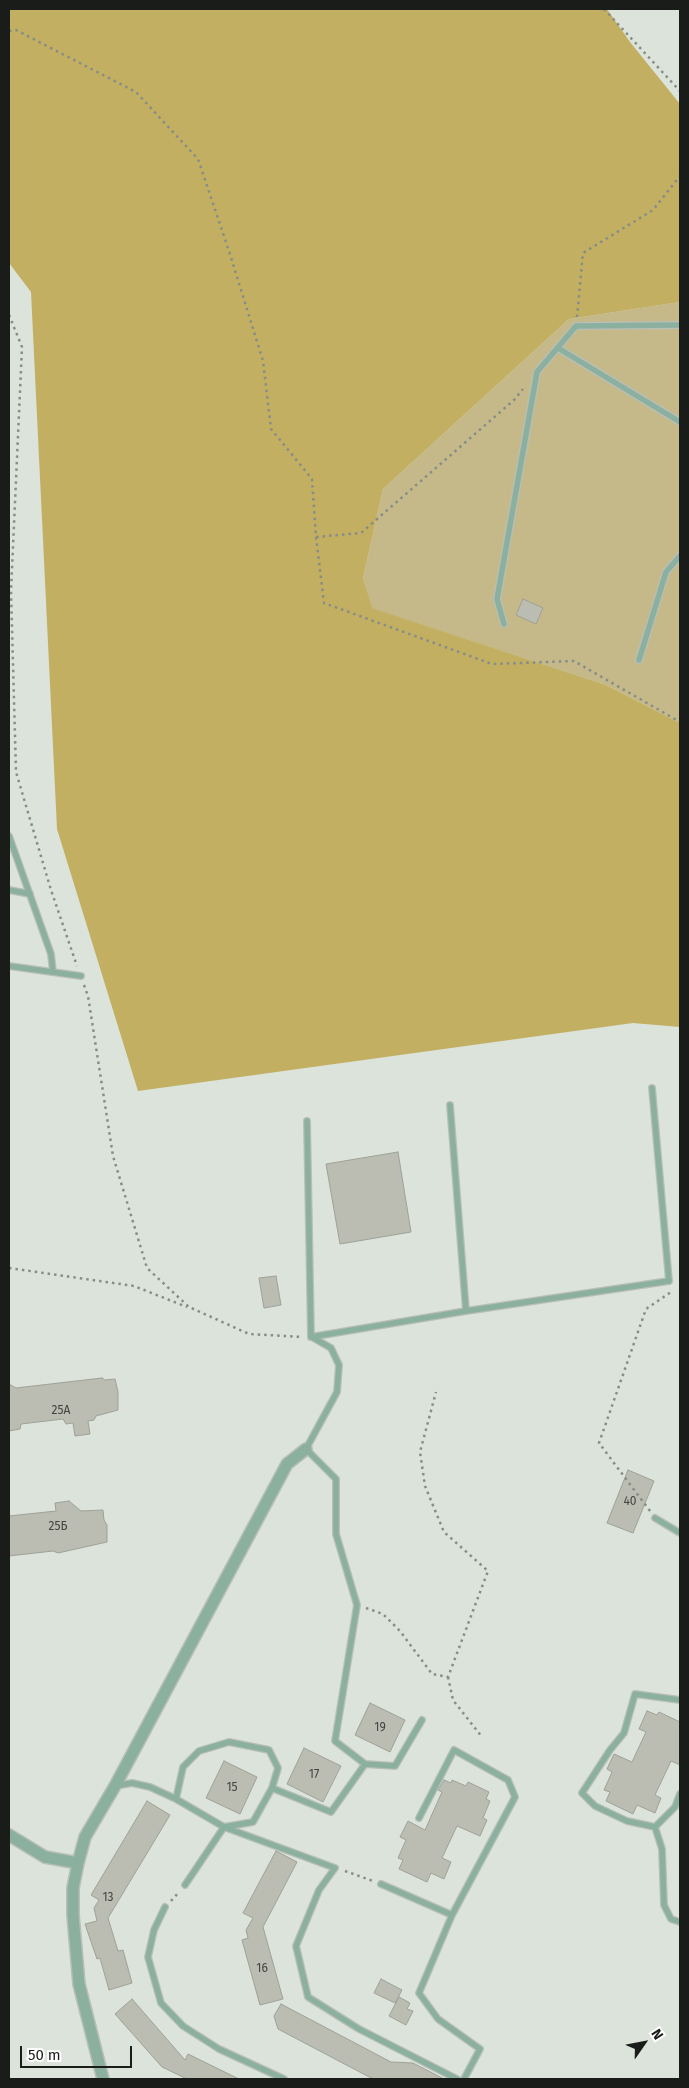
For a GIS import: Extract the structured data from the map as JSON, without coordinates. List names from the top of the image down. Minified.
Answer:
{"house_numbers":["25А","40","25Б","19","17","15","13","16"],"scale_bar":"50 m","north":"top right"}
